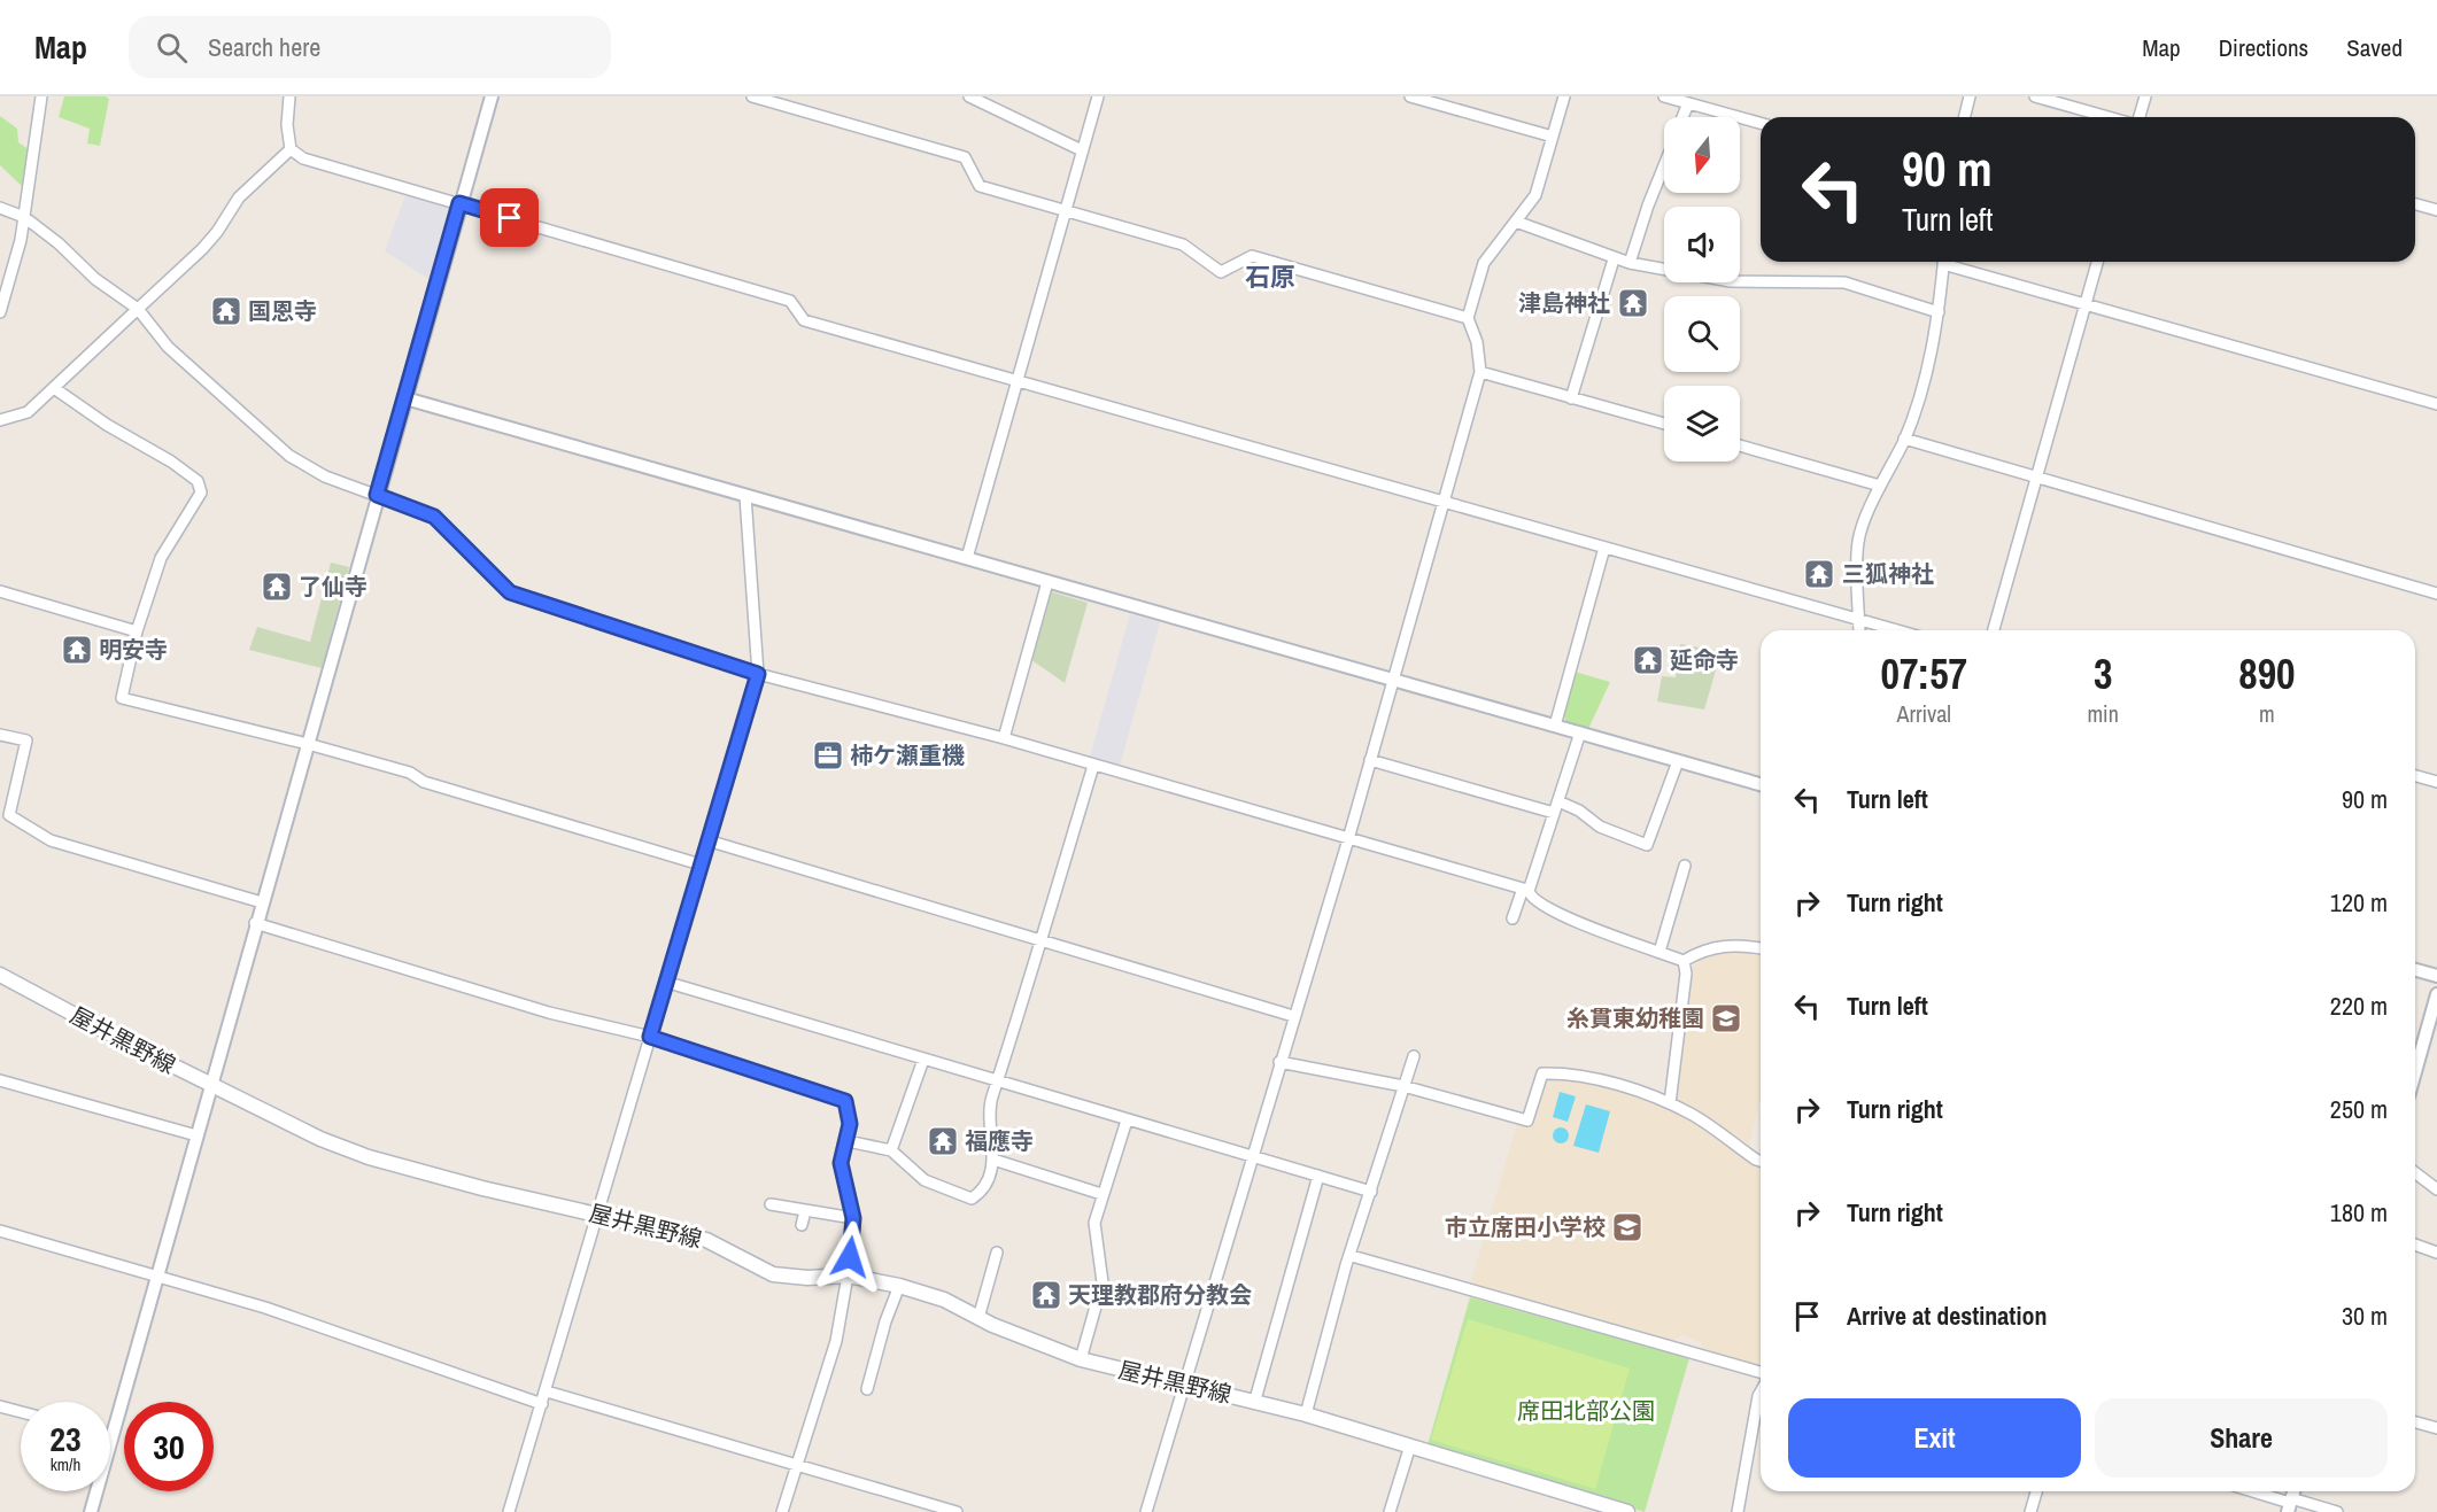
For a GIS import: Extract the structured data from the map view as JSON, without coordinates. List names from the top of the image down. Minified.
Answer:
{"streets":{"main road":["屋井黒野線"]},"districts":["石原"],"parks":["席田北部公園"],"places":{"temple":["津島神社","国恩寺","三狐神社","了仙寺","明安寺","延命寺","福應寺","天理教郡府分教会"],"office":["柿ケ瀬重機"],"school or university":["糸貫東幼稚園","市立席田小学校"]},"north":"bottom","page":{"header":"Map","search":"Search here","nav":["Map","Directions","Saved"],"turn":["90 m","Turn left"],"eta":["07:57","Arrival","3","min","890","m"],"list":[{"name":"Turn left","value":"90 m"},{"name":"Turn right","value":"120 m"},{"name":"Turn left","value":"220 m"},{"name":"Turn right","value":"250 m"},{"name":"Turn right","value":"180 m"},{"name":"Arrive at destination","value":"30 m"}],"buttons":["Exit","Share"],"speed":"23 km/h","limit":"30"}}
